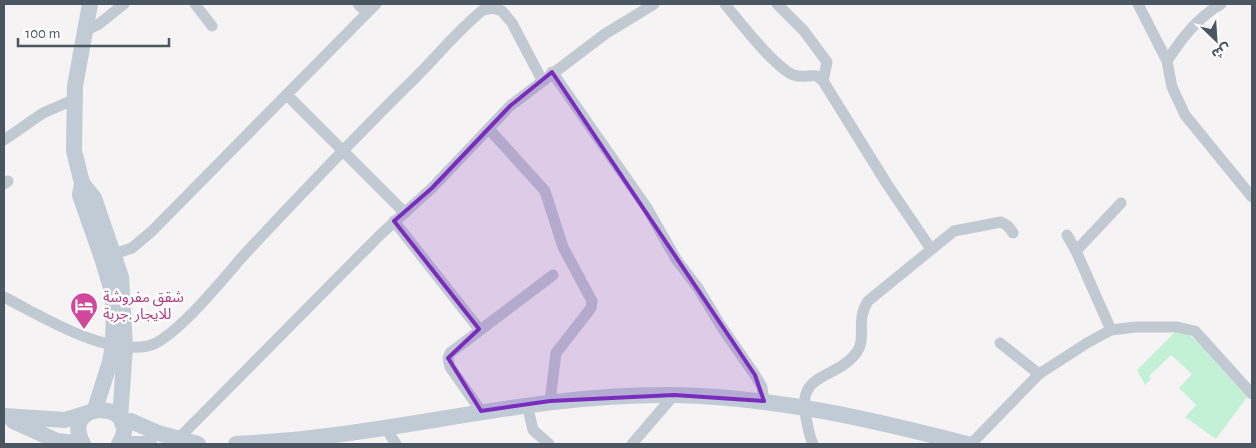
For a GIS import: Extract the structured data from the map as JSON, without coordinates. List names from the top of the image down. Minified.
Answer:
{"places":{"hotel":["شقق مفروشة للايجار .جربة"]},"scale_bar":"100 m","north":"bottom right"}
